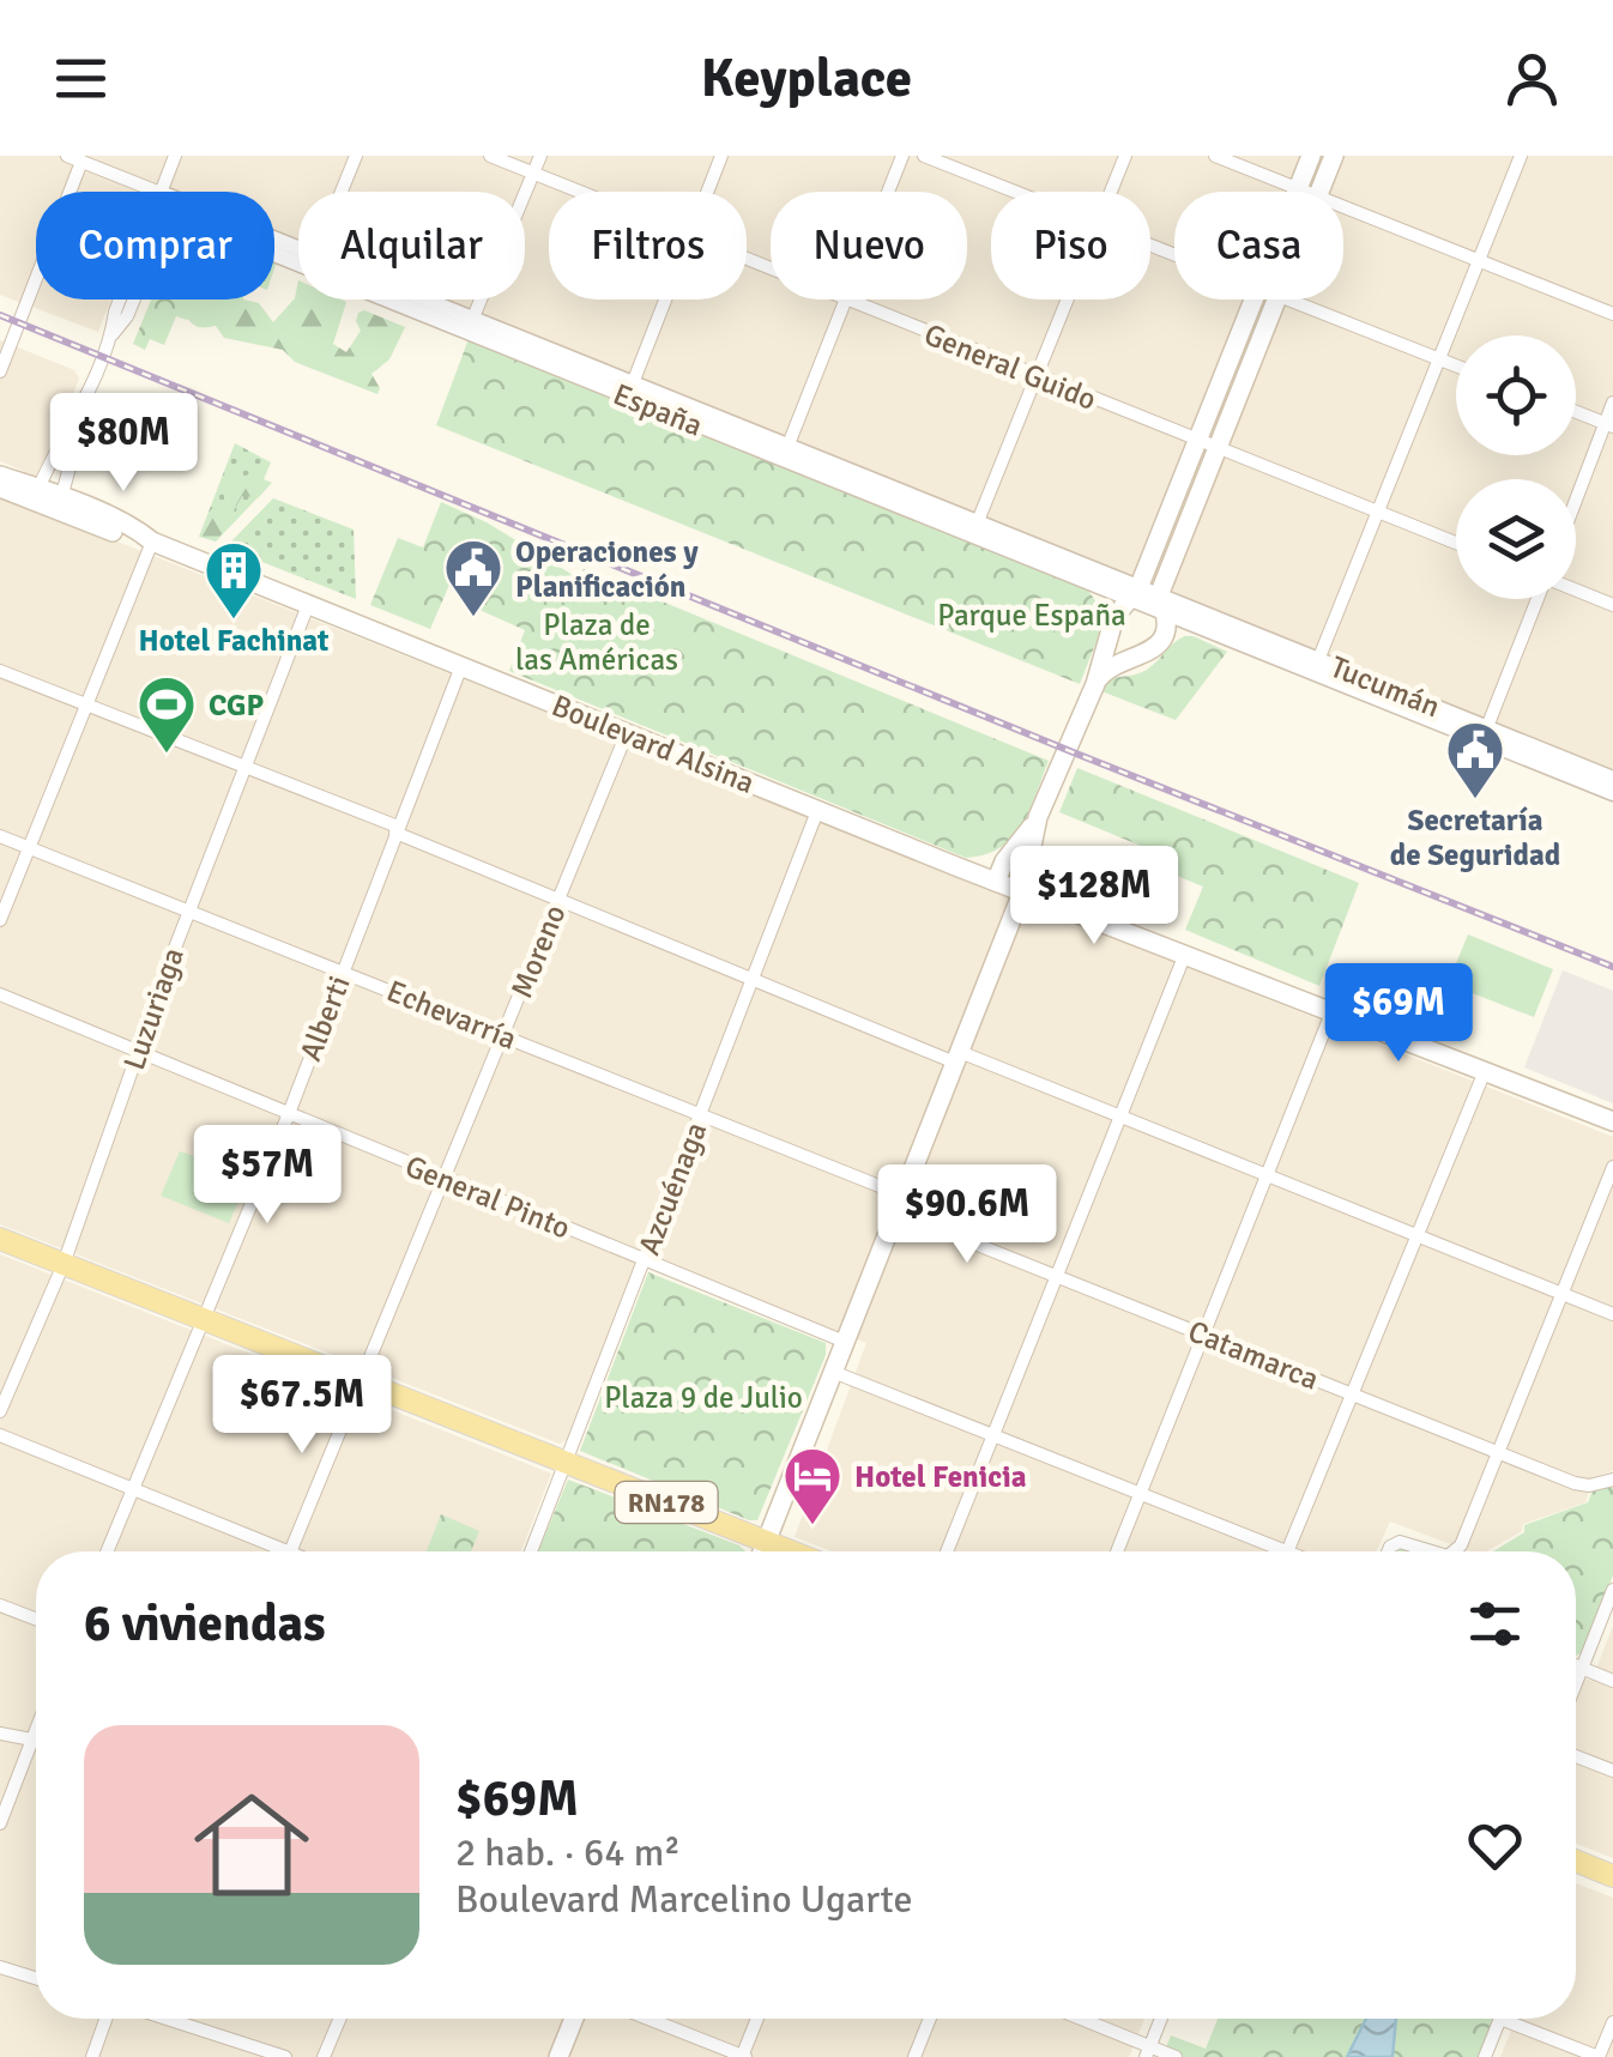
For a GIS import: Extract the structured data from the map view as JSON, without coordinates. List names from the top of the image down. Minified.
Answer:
{"streets":{"main road":["Boulevard Alsina","RN178"],"street":["General Guido","España","Tucumán","Moreno","Luzuriaga","Echevarría","Alberti","Azcuénaga","General Pinto","Catamarca"]},"crossings":[["España","Tucumán"],["Boulevard Alsina","Moreno"],["Boulevard Alsina","Luzuriaga"],["Boulevard Alsina","Alberti"],["Boulevard Alsina","Azcuénaga"],["Moreno","Echevarría"],["Moreno","General Pinto"],["Moreno","RN178"],["Luzuriaga","Echevarría"],["Luzuriaga","General Pinto"],["Luzuriaga","RN178"],["Echevarría","Alberti"],["Echevarría","Azcuénaga"],["Echevarría","Catamarca"],["Alberti","General Pinto"],["Alberti","RN178"],["Azcuénaga","General Pinto"],["Azcuénaga","RN178"]],"parks":["Parque España","Plaza de las Américas","Plaza 9 de Julio"],"places":{"public building":["Operaciones y Planificación","Secretaría de Seguridad"],"building":["Hotel Fachinat"],"sports":["CGP"],"hotel":["Hotel Fenicia"]},"page":{"header":"Keyplace","chip":["Comprar","Alquilar","Filtros","Nuevo","Piso","Casa"],"price":["$80M","$128M","$69M","$57M","$90.6M","$67.5M"],"heading":"6 viviendas","list":[{"name":"$69M","note":"2 hab. · 64 m² · Boulevard Marcelino Ugarte"}]}}
